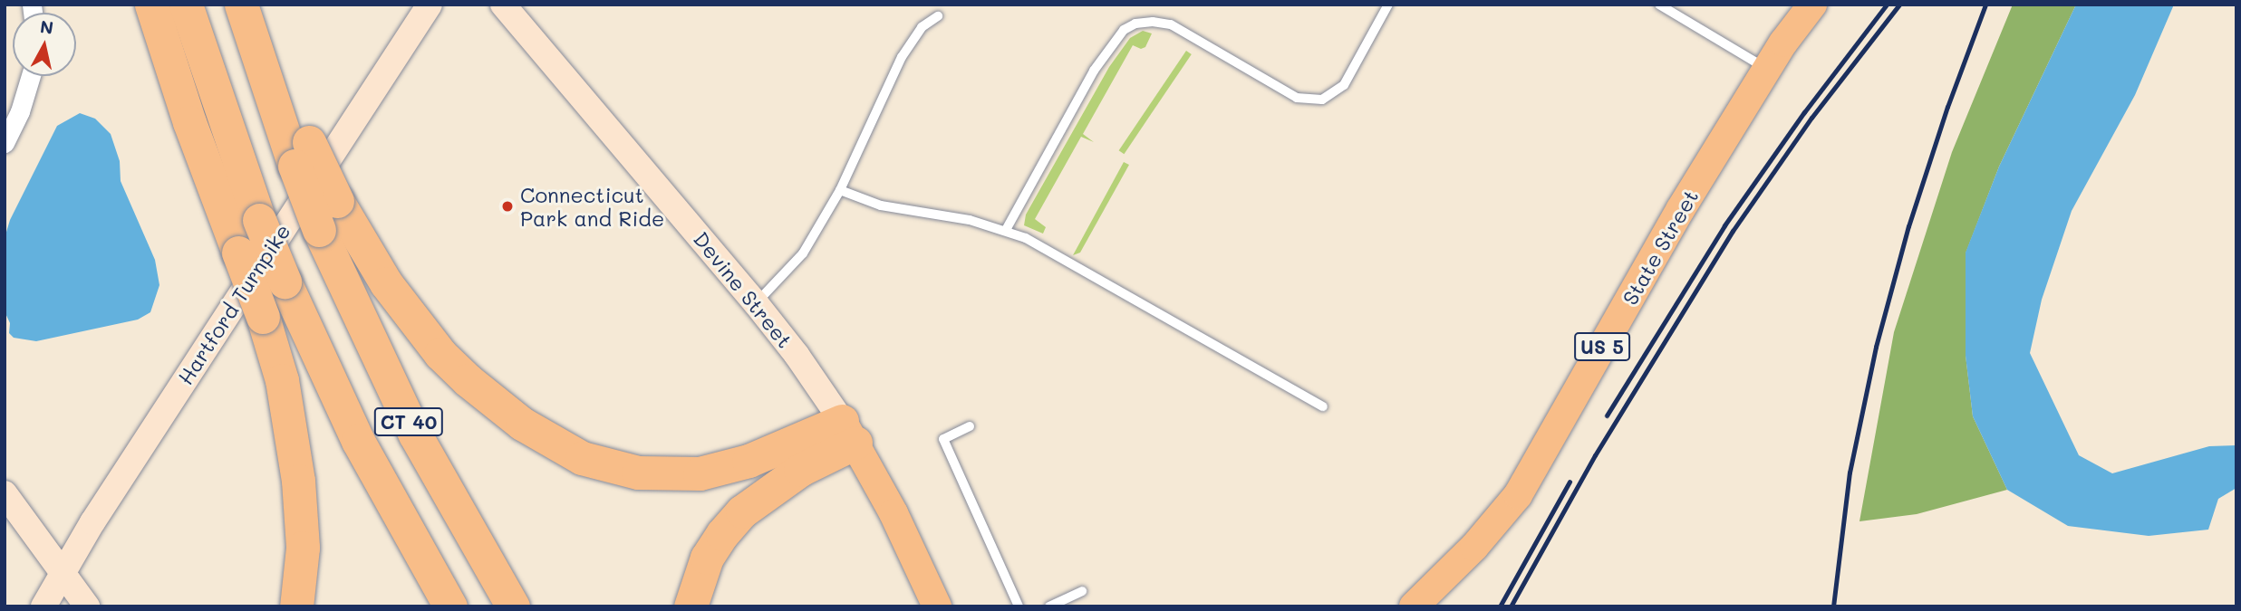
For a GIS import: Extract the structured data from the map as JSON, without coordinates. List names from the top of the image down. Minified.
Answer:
{"streets":{"highway":["CT 40"],"main road":["State Street","Devine Street","Hartford Turnpike","US 5"]},"places":["Connecticut Park and Ride"],"north":"top"}
